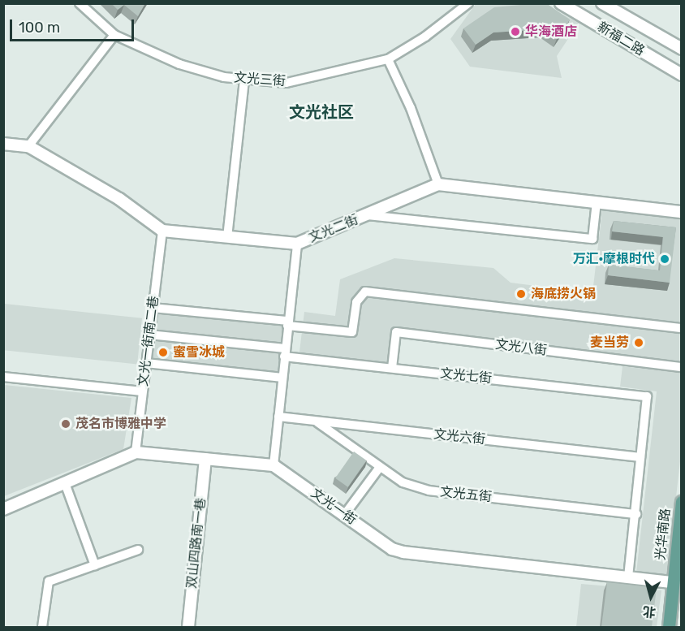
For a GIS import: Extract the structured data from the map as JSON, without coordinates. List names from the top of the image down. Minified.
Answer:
{"streets":{"main road":["光华南路"],"street":["新福二路","文光三街","文光二街","文光一街南二巷","文光八街","文光七街","文光六街","文光五街","文光一街","双山四路南一巷"]},"crossings":[["文光二街","文光一街南二巷"],["文光一街南二巷","文光七街"],["文光一街南二巷","文光一街"],["文光八街","文光七街"],["文光七街","文光六街"],["文光六街","文光五街"],["文光一街","光华南路"],["文光一街","双山四路南一巷"]],"districts":["文光社区"],"places":["华海酒店","万汇·摩根时代","海底捞火锅","麦当劳","蜜雪冰城","茂名市博雅中学"],"scale_bar":"100 m","north":"bottom"}
